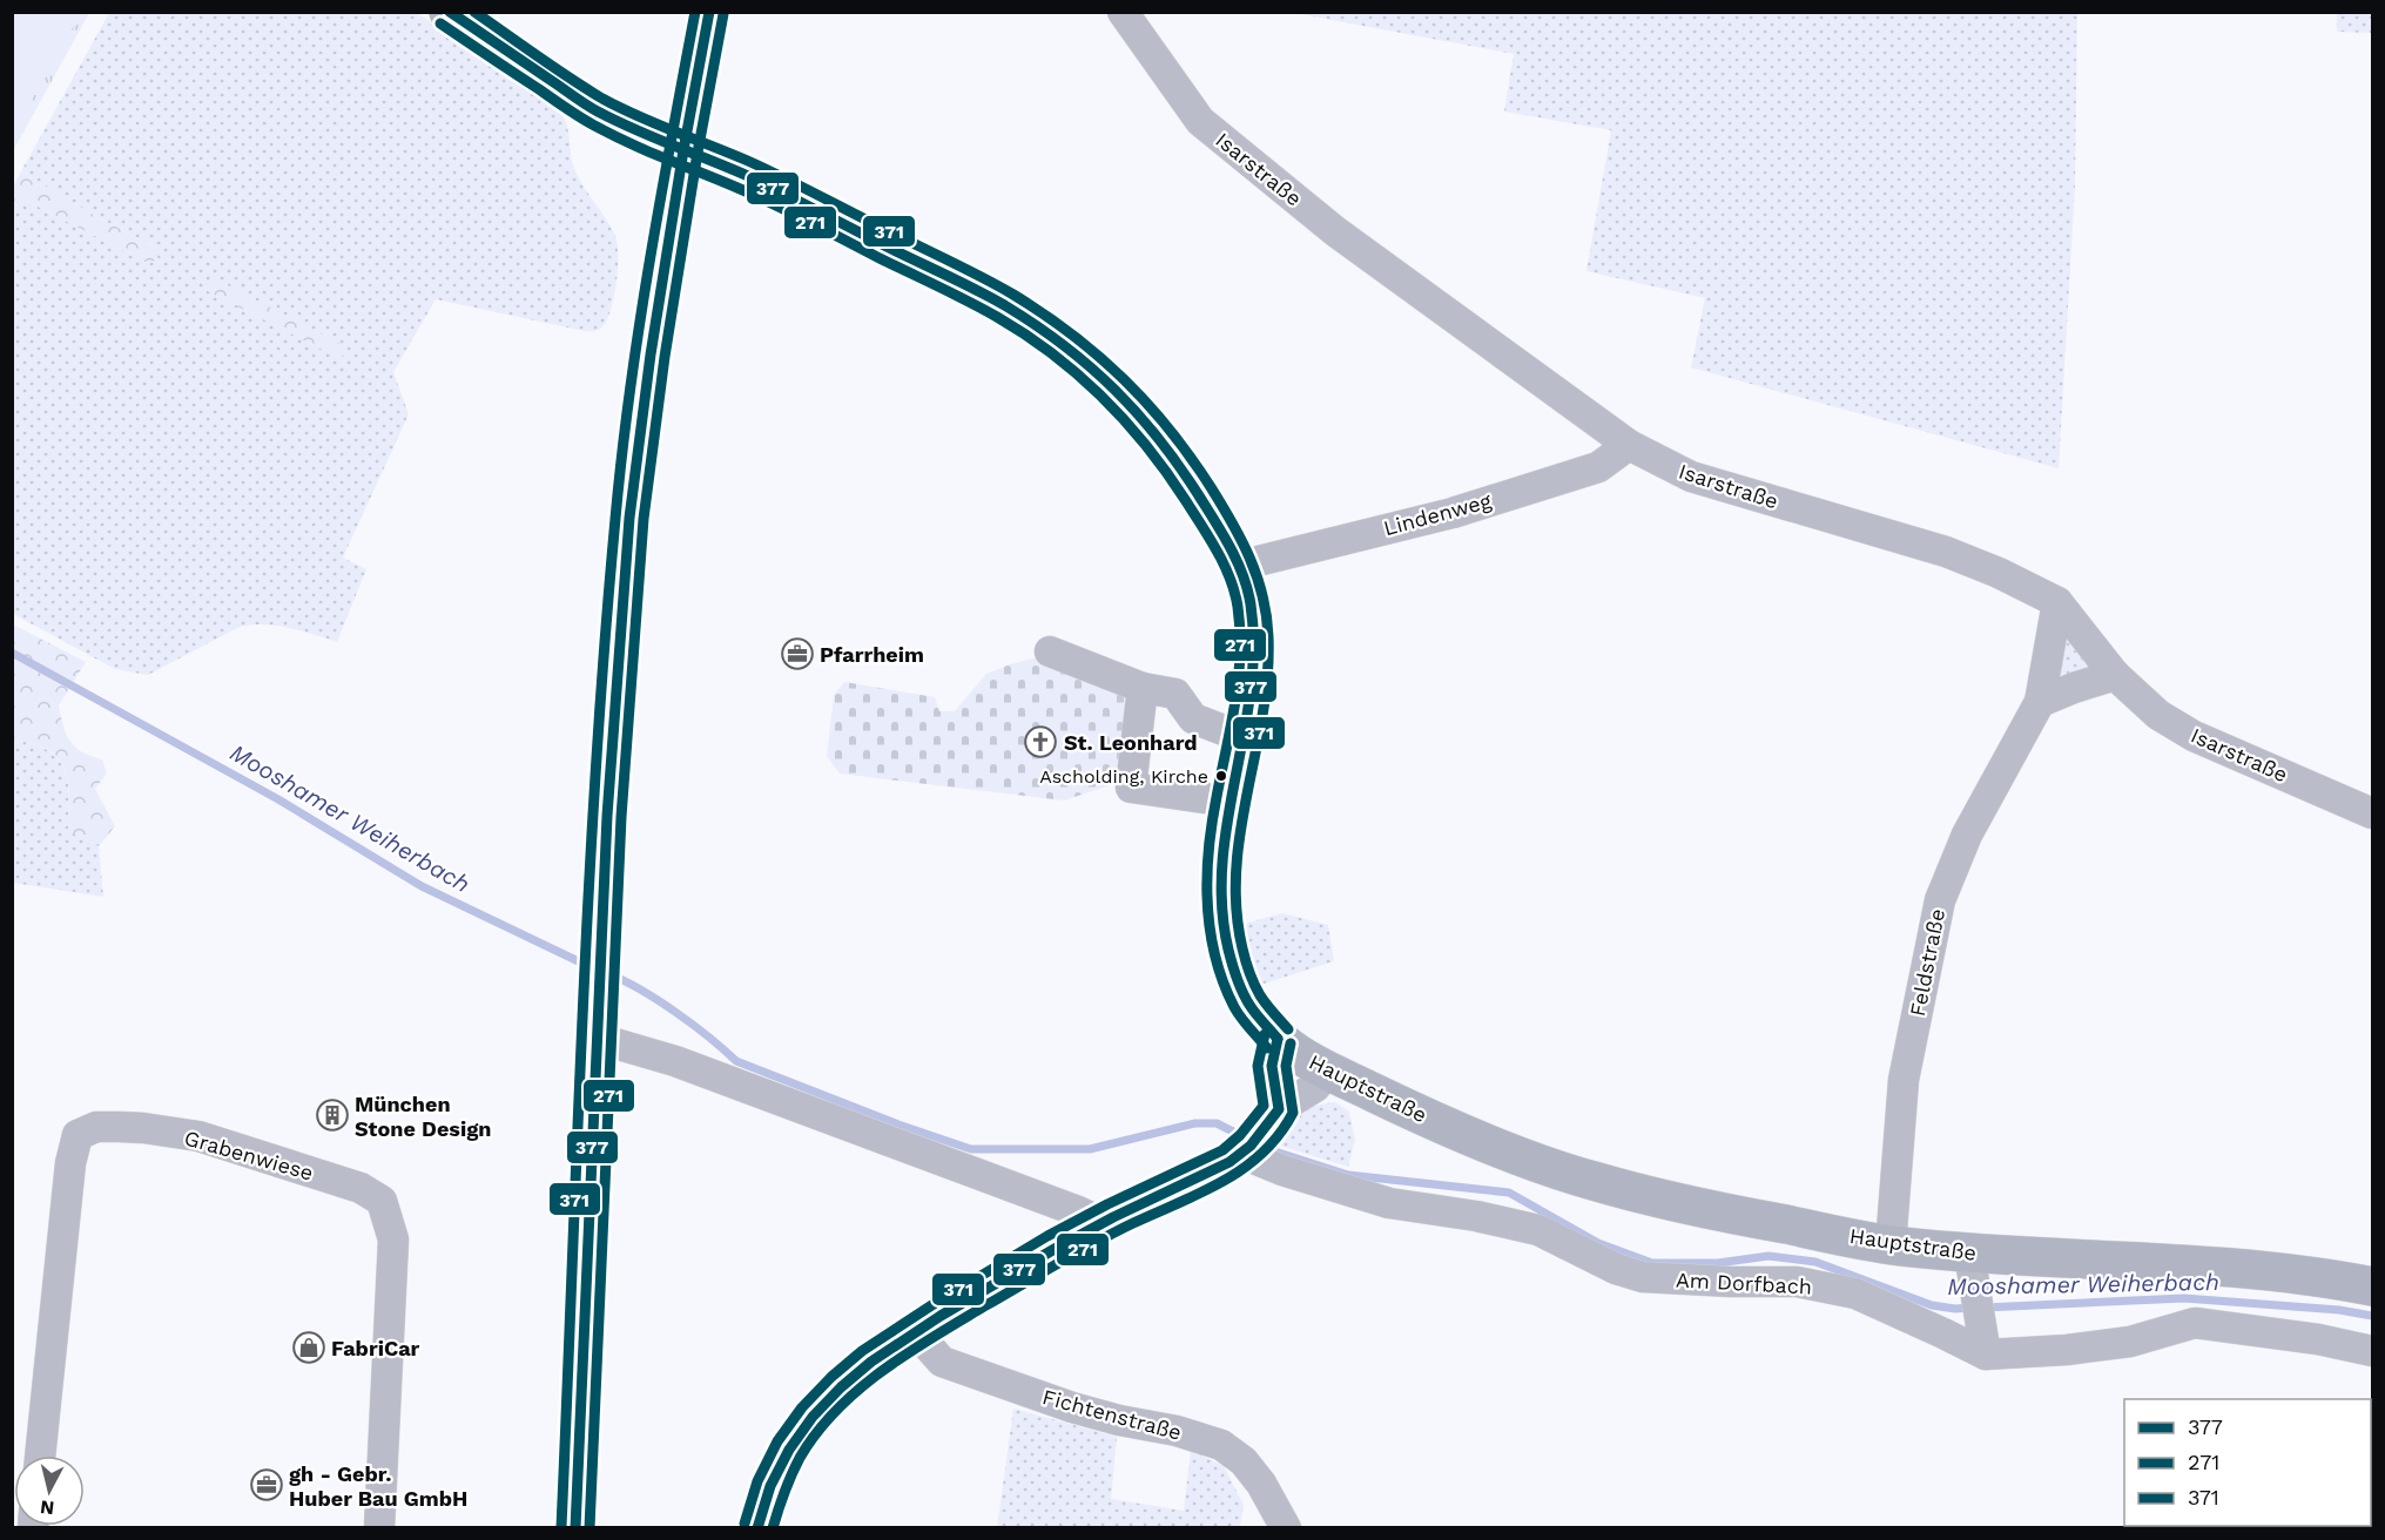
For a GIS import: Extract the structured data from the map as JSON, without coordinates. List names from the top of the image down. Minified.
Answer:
{"streets":{"main road":["Hauptstraße"],"street":["Isarstraße","Lindenweg","Feldstraße","Grabenwiese","Am Dorfbach","Fichtenstraße"]},"crossings":[["Isarstraße","Lindenweg"],["Isarstraße","Feldstraße"],["Lindenweg","Hauptstraße"],["Feldstraße","Hauptstraße"]],"water":["Mooshamer Weiherbach"],"places":{"office":["Pfarrheim","gh - Gebr. Huber Bau GmbH"],"church":["St. Leonhard"],"other":["Ascholding, Kirche"],"building":["München Stone Design"],"shop":["FabriCar"]},"lines":["transit line 377","transit line 371","transit line 271"],"legend":["377","271","371"],"north":"bottom"}
